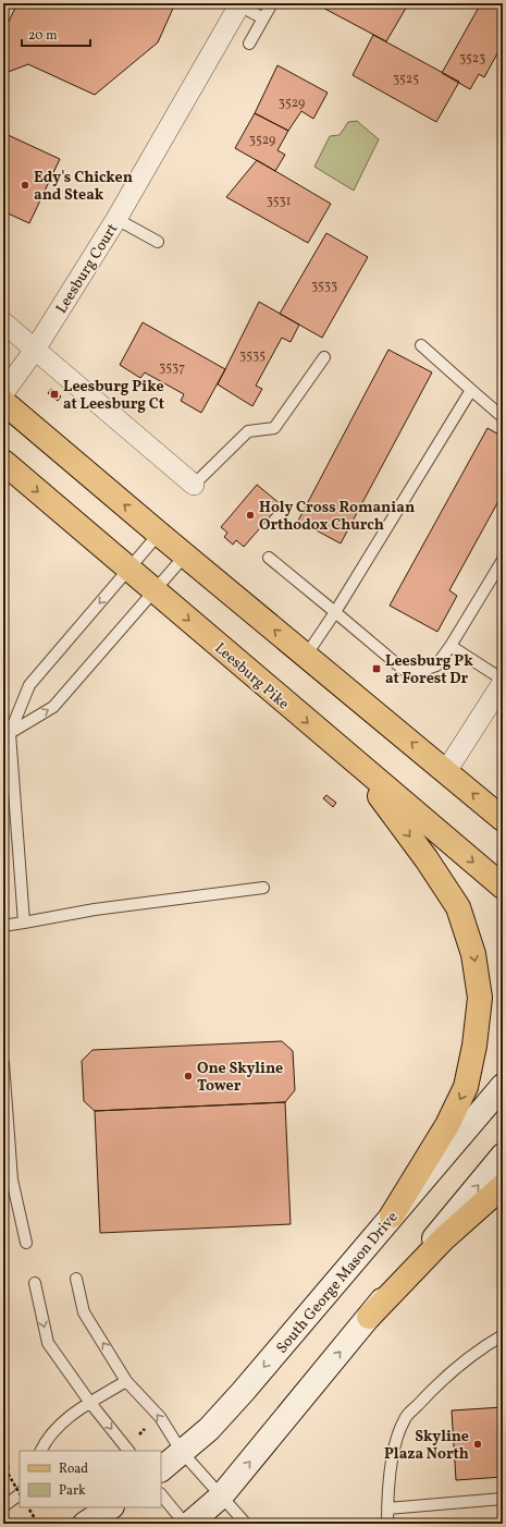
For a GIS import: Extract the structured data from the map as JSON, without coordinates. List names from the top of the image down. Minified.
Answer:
{"streets":{"main road":["Leesburg Pike","South George Mason Drive"],"street":["Leesburg Court"]},"places":{"other":["Edy's Chicken and Steak","Holy Cross Romanian Orthodox Church","One Skyline Tower","Skyline Plaza North"],"transit":["Leesburg Pike at Leesburg Ct","Leesburg Pk at Forest Dr"]},"house_numbers":["3523","3525","3529","3529","3531","3533","3535","3537"],"legend":["Road","Park"],"scale_bar":"20 m"}
